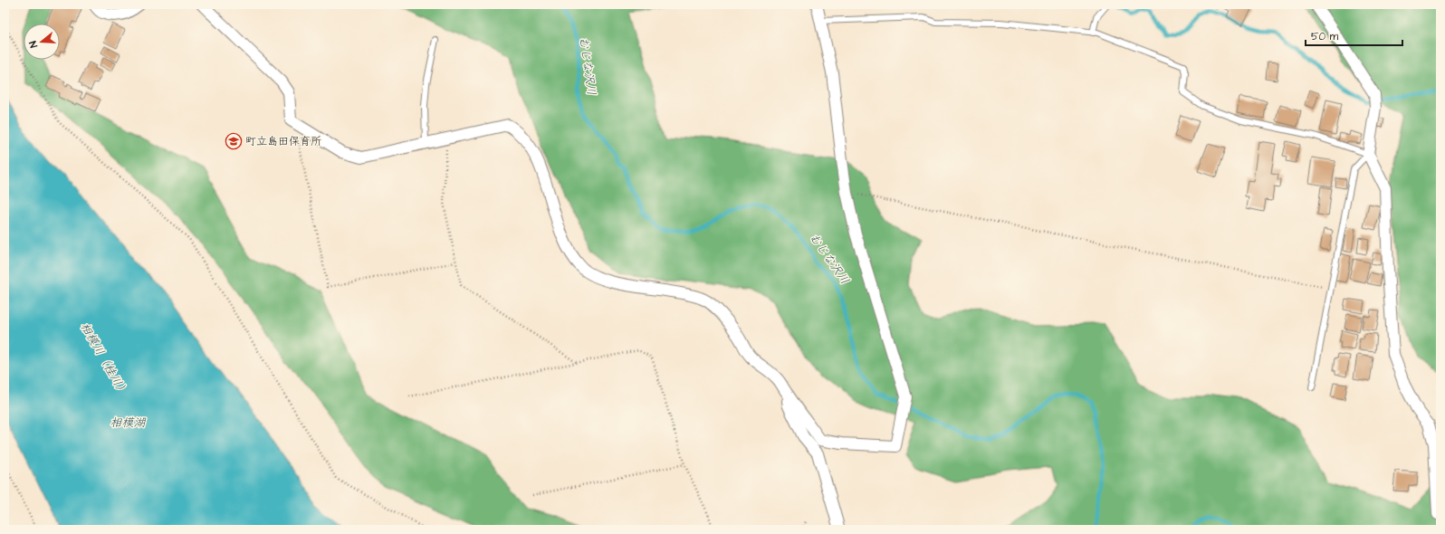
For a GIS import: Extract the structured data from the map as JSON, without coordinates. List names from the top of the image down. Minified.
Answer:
{"water":["むじな沢川","相模川（桂川）","相模湖"],"places":{"school or university":["町立島田保育所"]},"scale_bar":"50 m","north":"left"}
